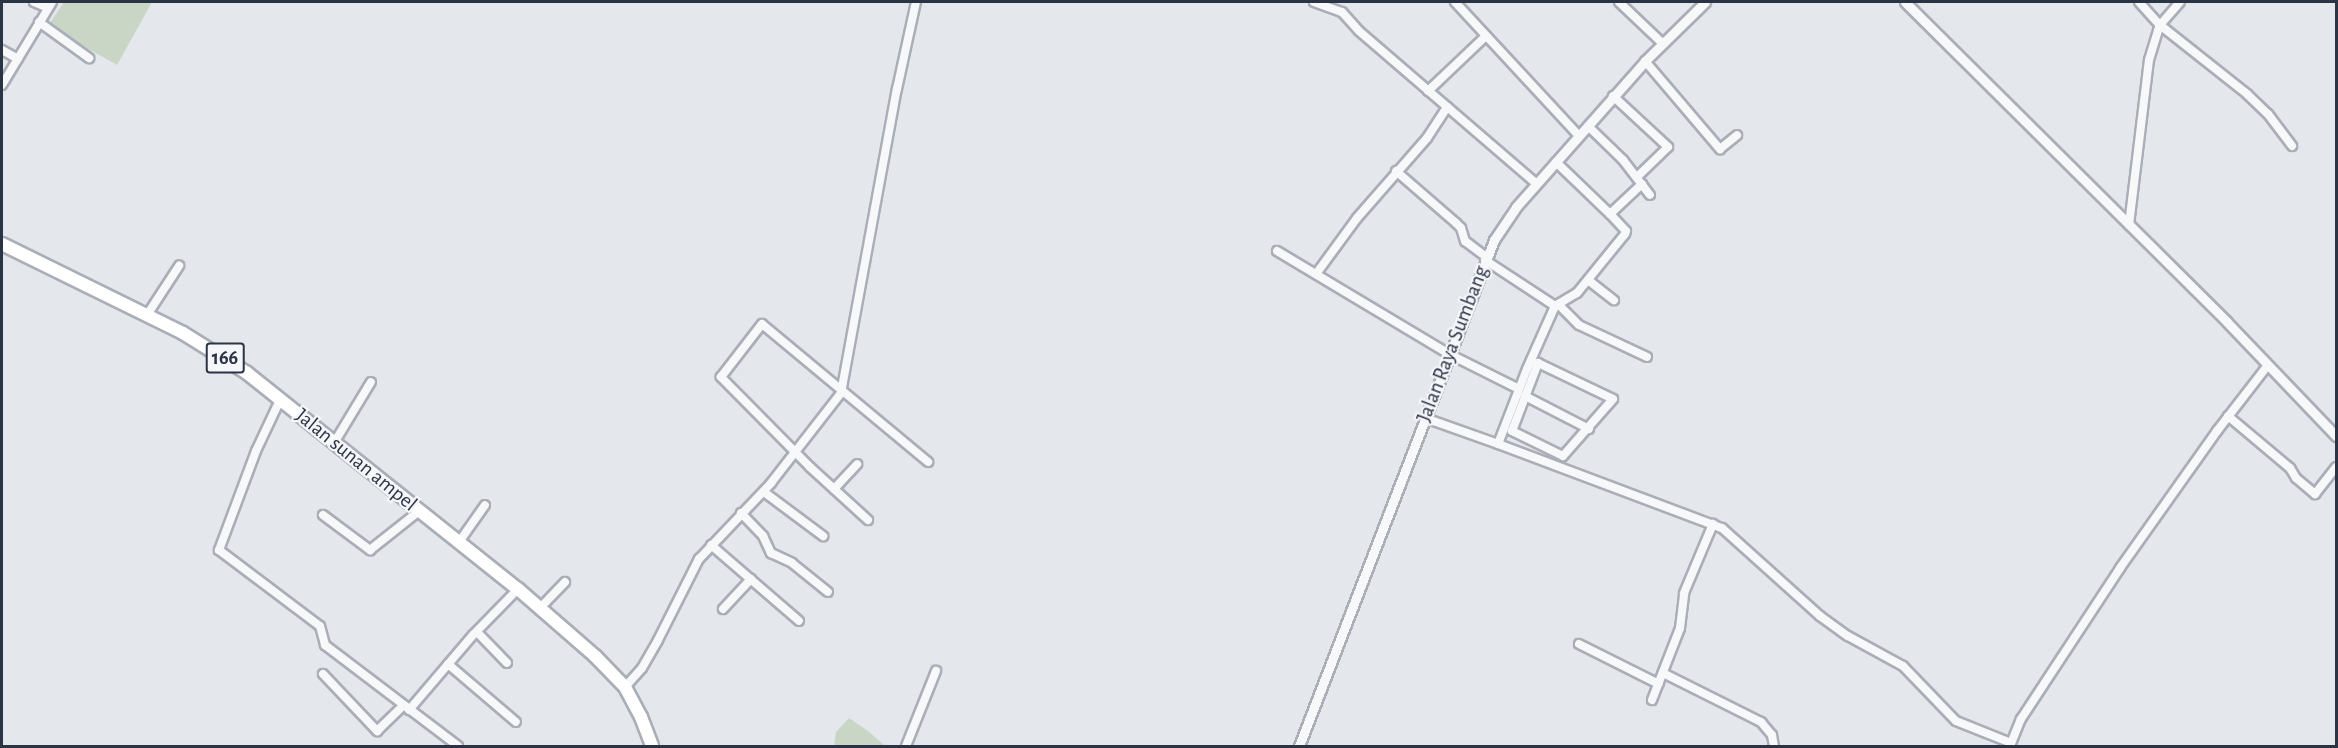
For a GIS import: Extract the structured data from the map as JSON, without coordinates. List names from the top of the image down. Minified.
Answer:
{"streets":{"main road":["166","Jalan sunan ampel"],"street":["Jalan Raya Sumbang"]}}
